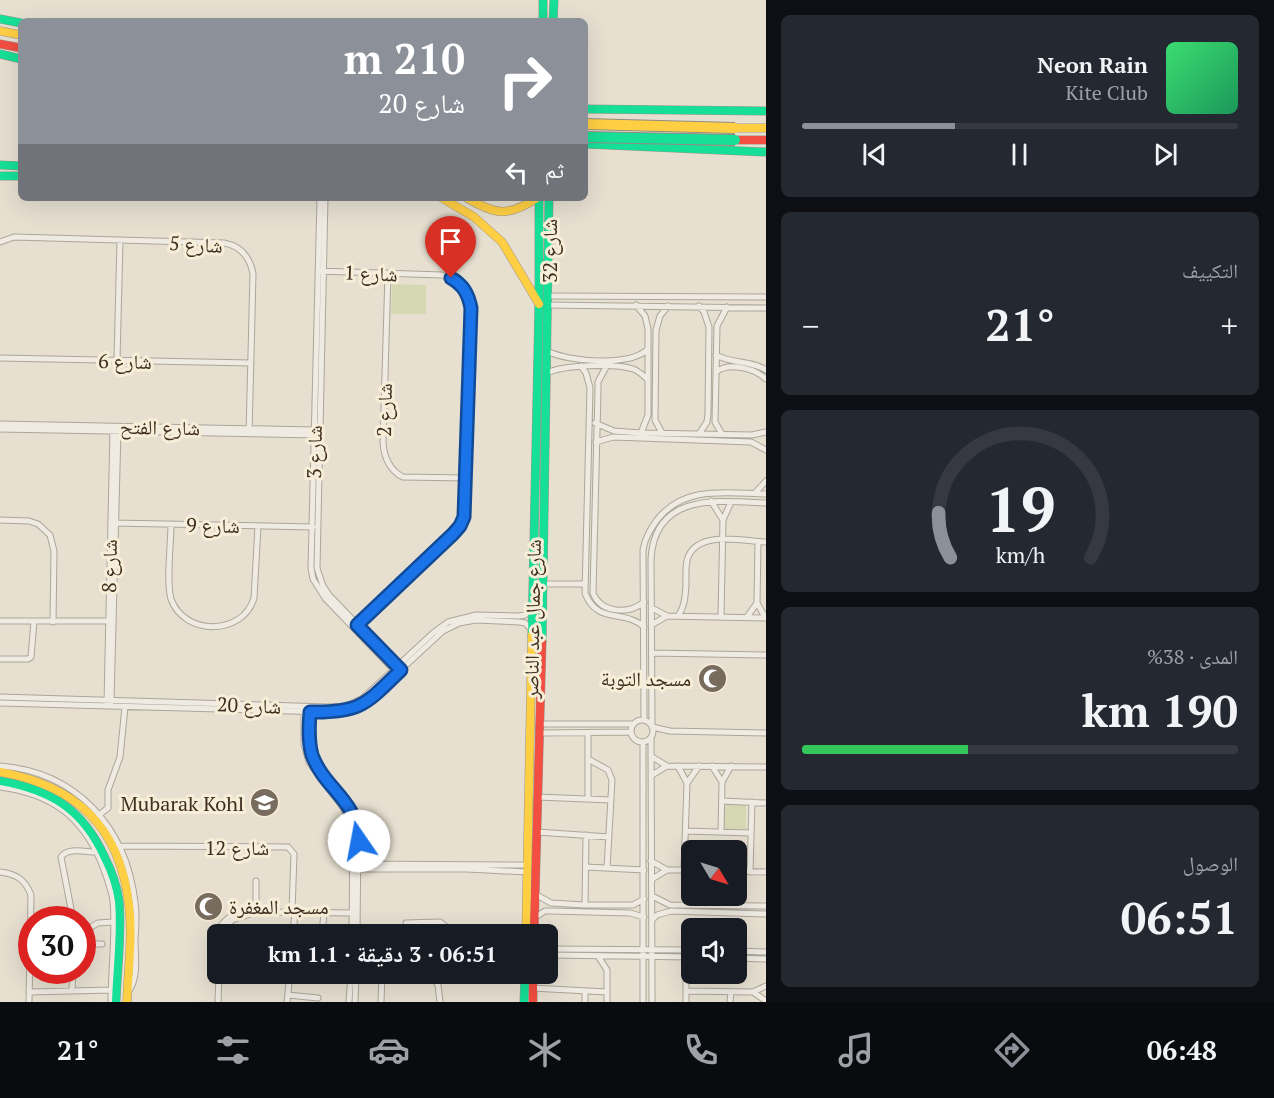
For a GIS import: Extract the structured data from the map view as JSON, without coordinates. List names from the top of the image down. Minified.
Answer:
{"streets":{"main road":["شارع 32","شارع جمال عبد الناصر"],"street":["شارع 5","شارع 1","شارع 6","شارع 2","شارع الفتح","شارع 3","شارع 9","شارع 8","شارع 20","شارع 12"]},"crossings":[["شارع 5","شارع 6"],["شارع 5","شارع الفتح"],["شارع 32","شارع جمال عبد الناصر"],["شارع 1","شارع 2"],["شارع 1","شارع 3"],["شارع الفتح","شارع 3"],["شارع الفتح","شارع 8"],["شارع 3","شارع 9"],["شارع 3","شارع 20"],["شارع 9","شارع 8"],["شارع 8","شارع 20"],["شارع جمال عبد الناصر","شارع 20"]],"places":{"mosque":["مسجد التوبة","مسجد المغفرة"],"school or university":["Mubarak Kohl"]},"north":"bottom right","page":{"turn":["210 m","شارع 20"],"song":["Neon Rain","Kite Club"],"then":"ثم","tile":["التكييف",["المدى · 38%","190 km"],["الوصول","06:51"]],"heat":["−","21°","+"],"limit":"30","trip":"06:51 · 3 دقيقة · 1.1 km","tabs":["06:48","21°"],"gauge":["19","km/h"]}}
